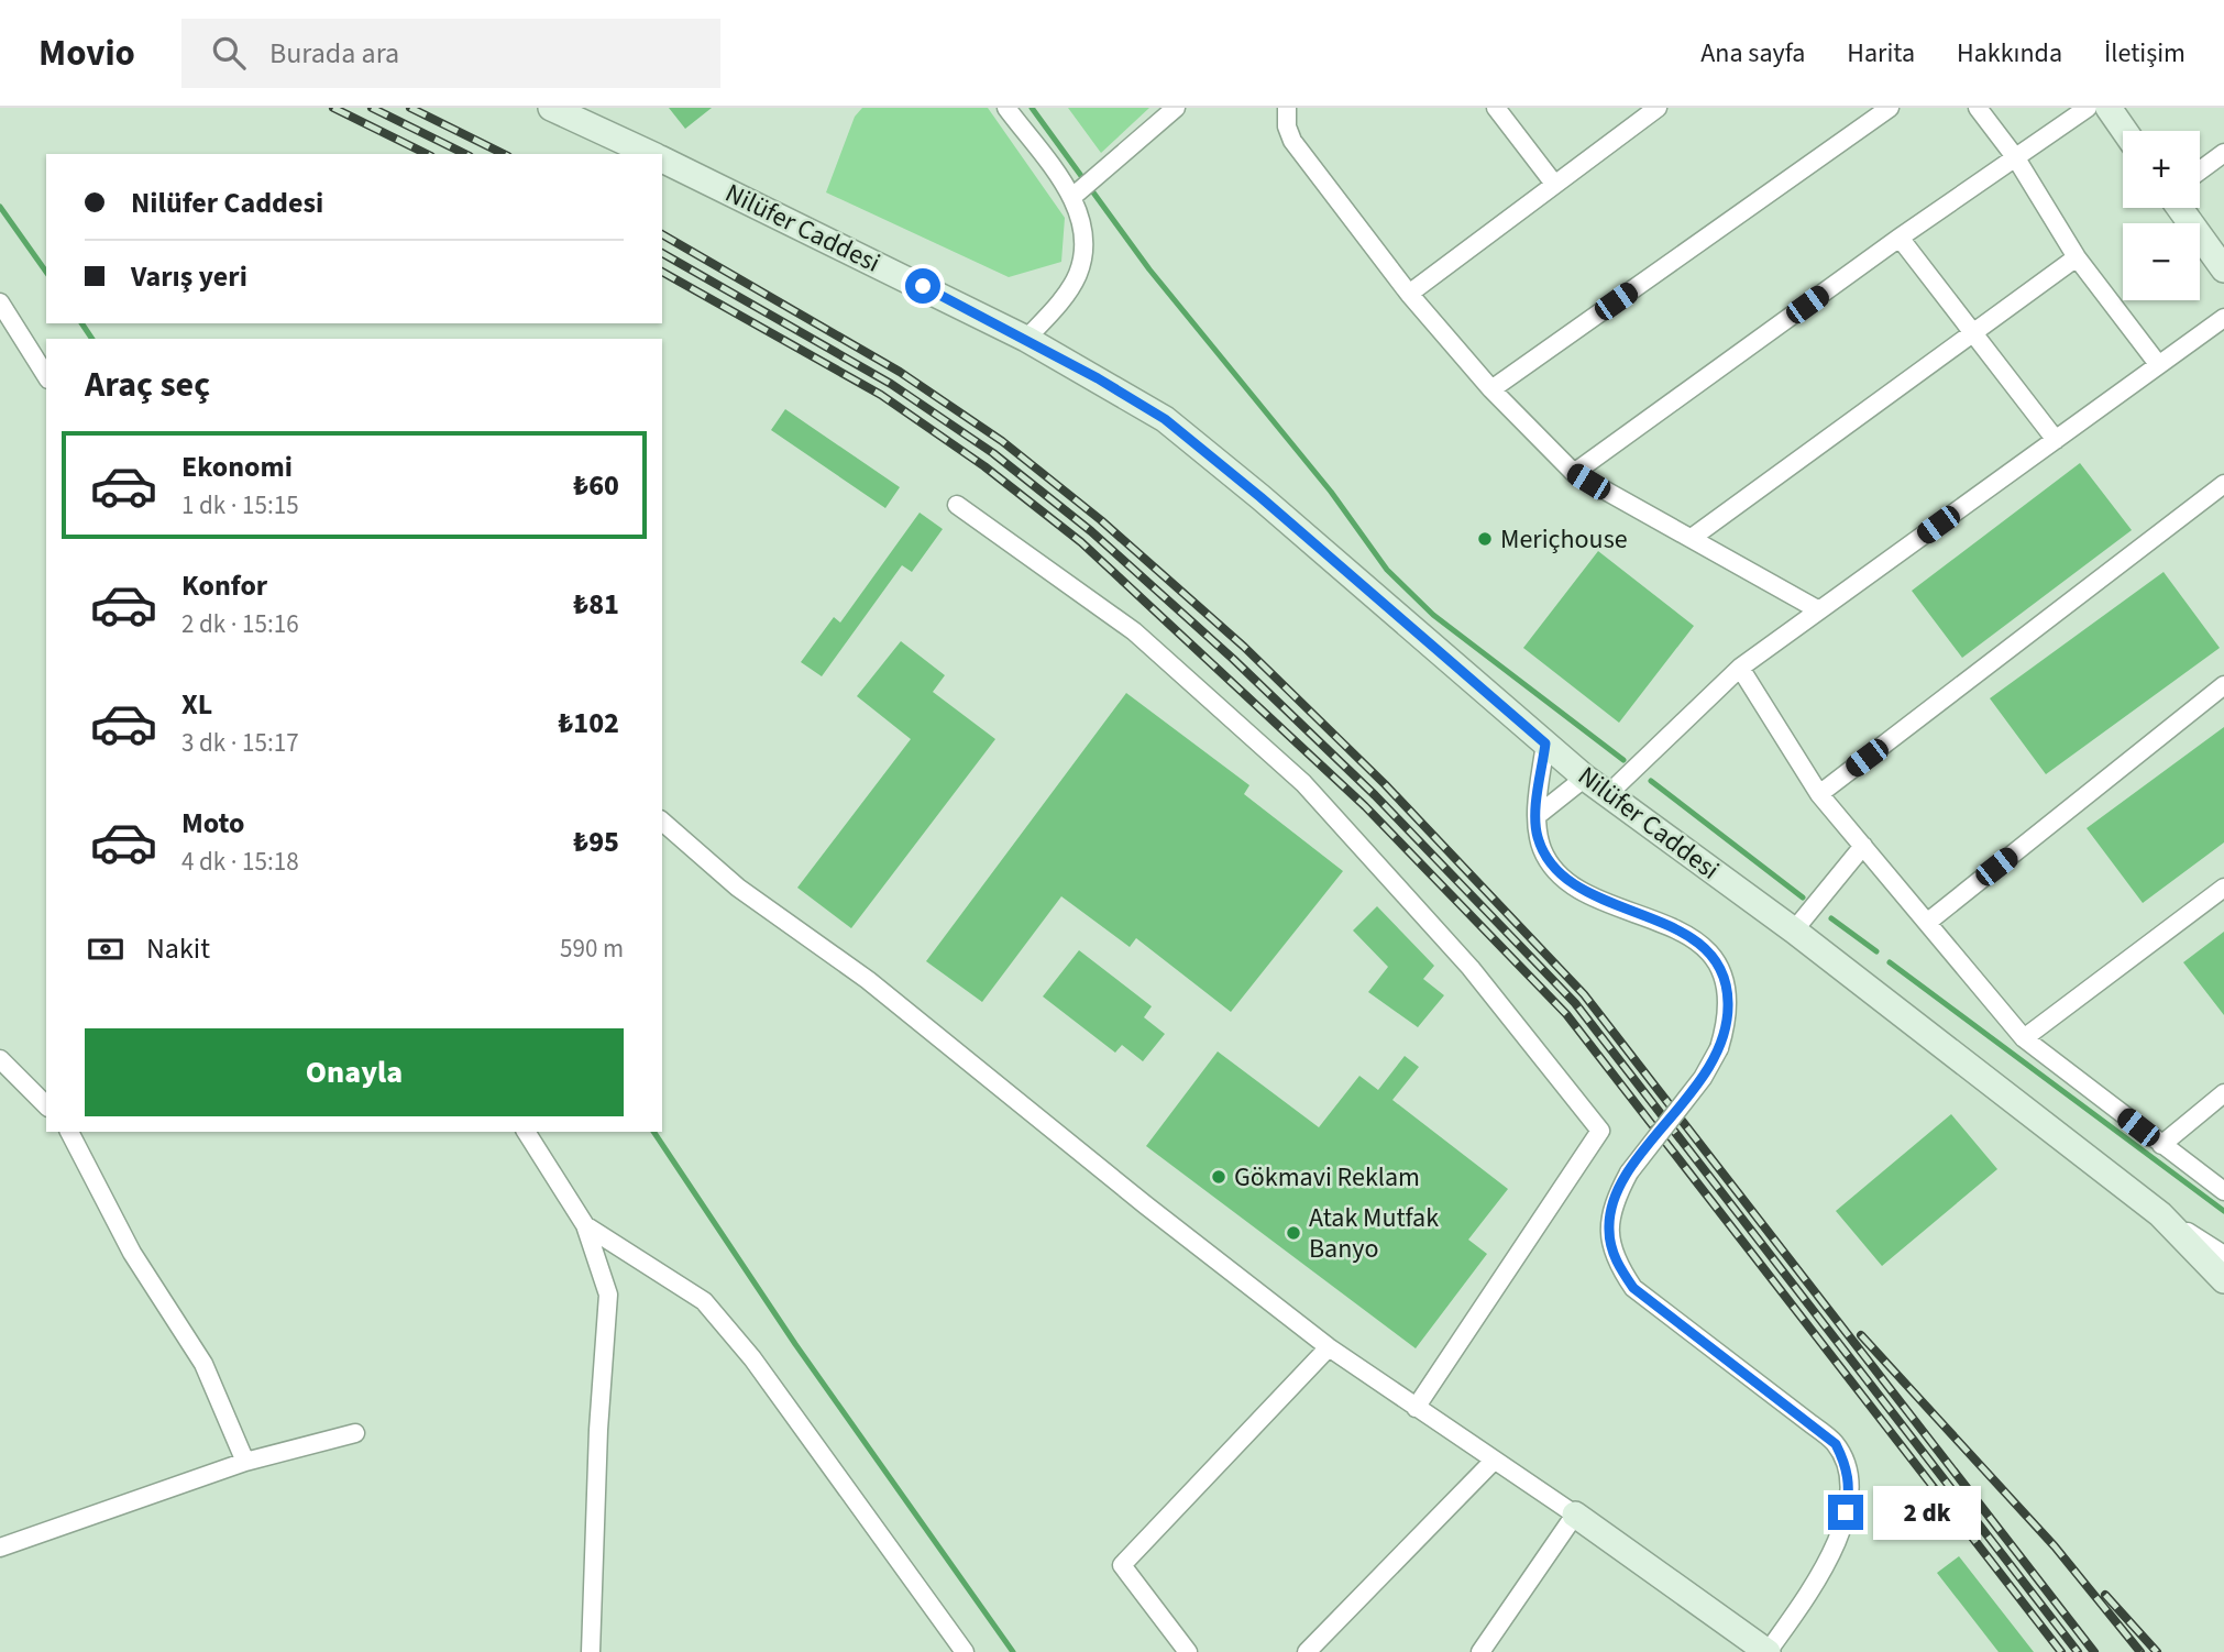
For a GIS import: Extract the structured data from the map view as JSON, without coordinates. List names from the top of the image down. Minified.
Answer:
{"streets":{"main road":["Nilüfer Caddesi"]},"places":["Meriçhouse","Gökmavi Reklam","Atak Mutfak Banyo"],"page":{"header":"Movio","search":"Burada ara","nav":["Ana sayfa","Harita","Hakkında","İletişim"],"map_buttons":["+","−"],"banner":["Nilüfer Caddesi","Varış yeri"],"heading":"Araç seç","list":[{"name":"Ekonomi","note":"1 dk · 15:15","value":"₺60"},{"name":"Konfor","note":"2 dk · 15:16","value":"₺81"},{"name":"XL","note":"3 dk · 15:17","value":"₺102"},{"name":"Moto","note":"4 dk · 15:18","value":"₺95"}],"pay":["Nakit","590 m"],"buttons":"Onayla","bubble":"2 dk"}}
